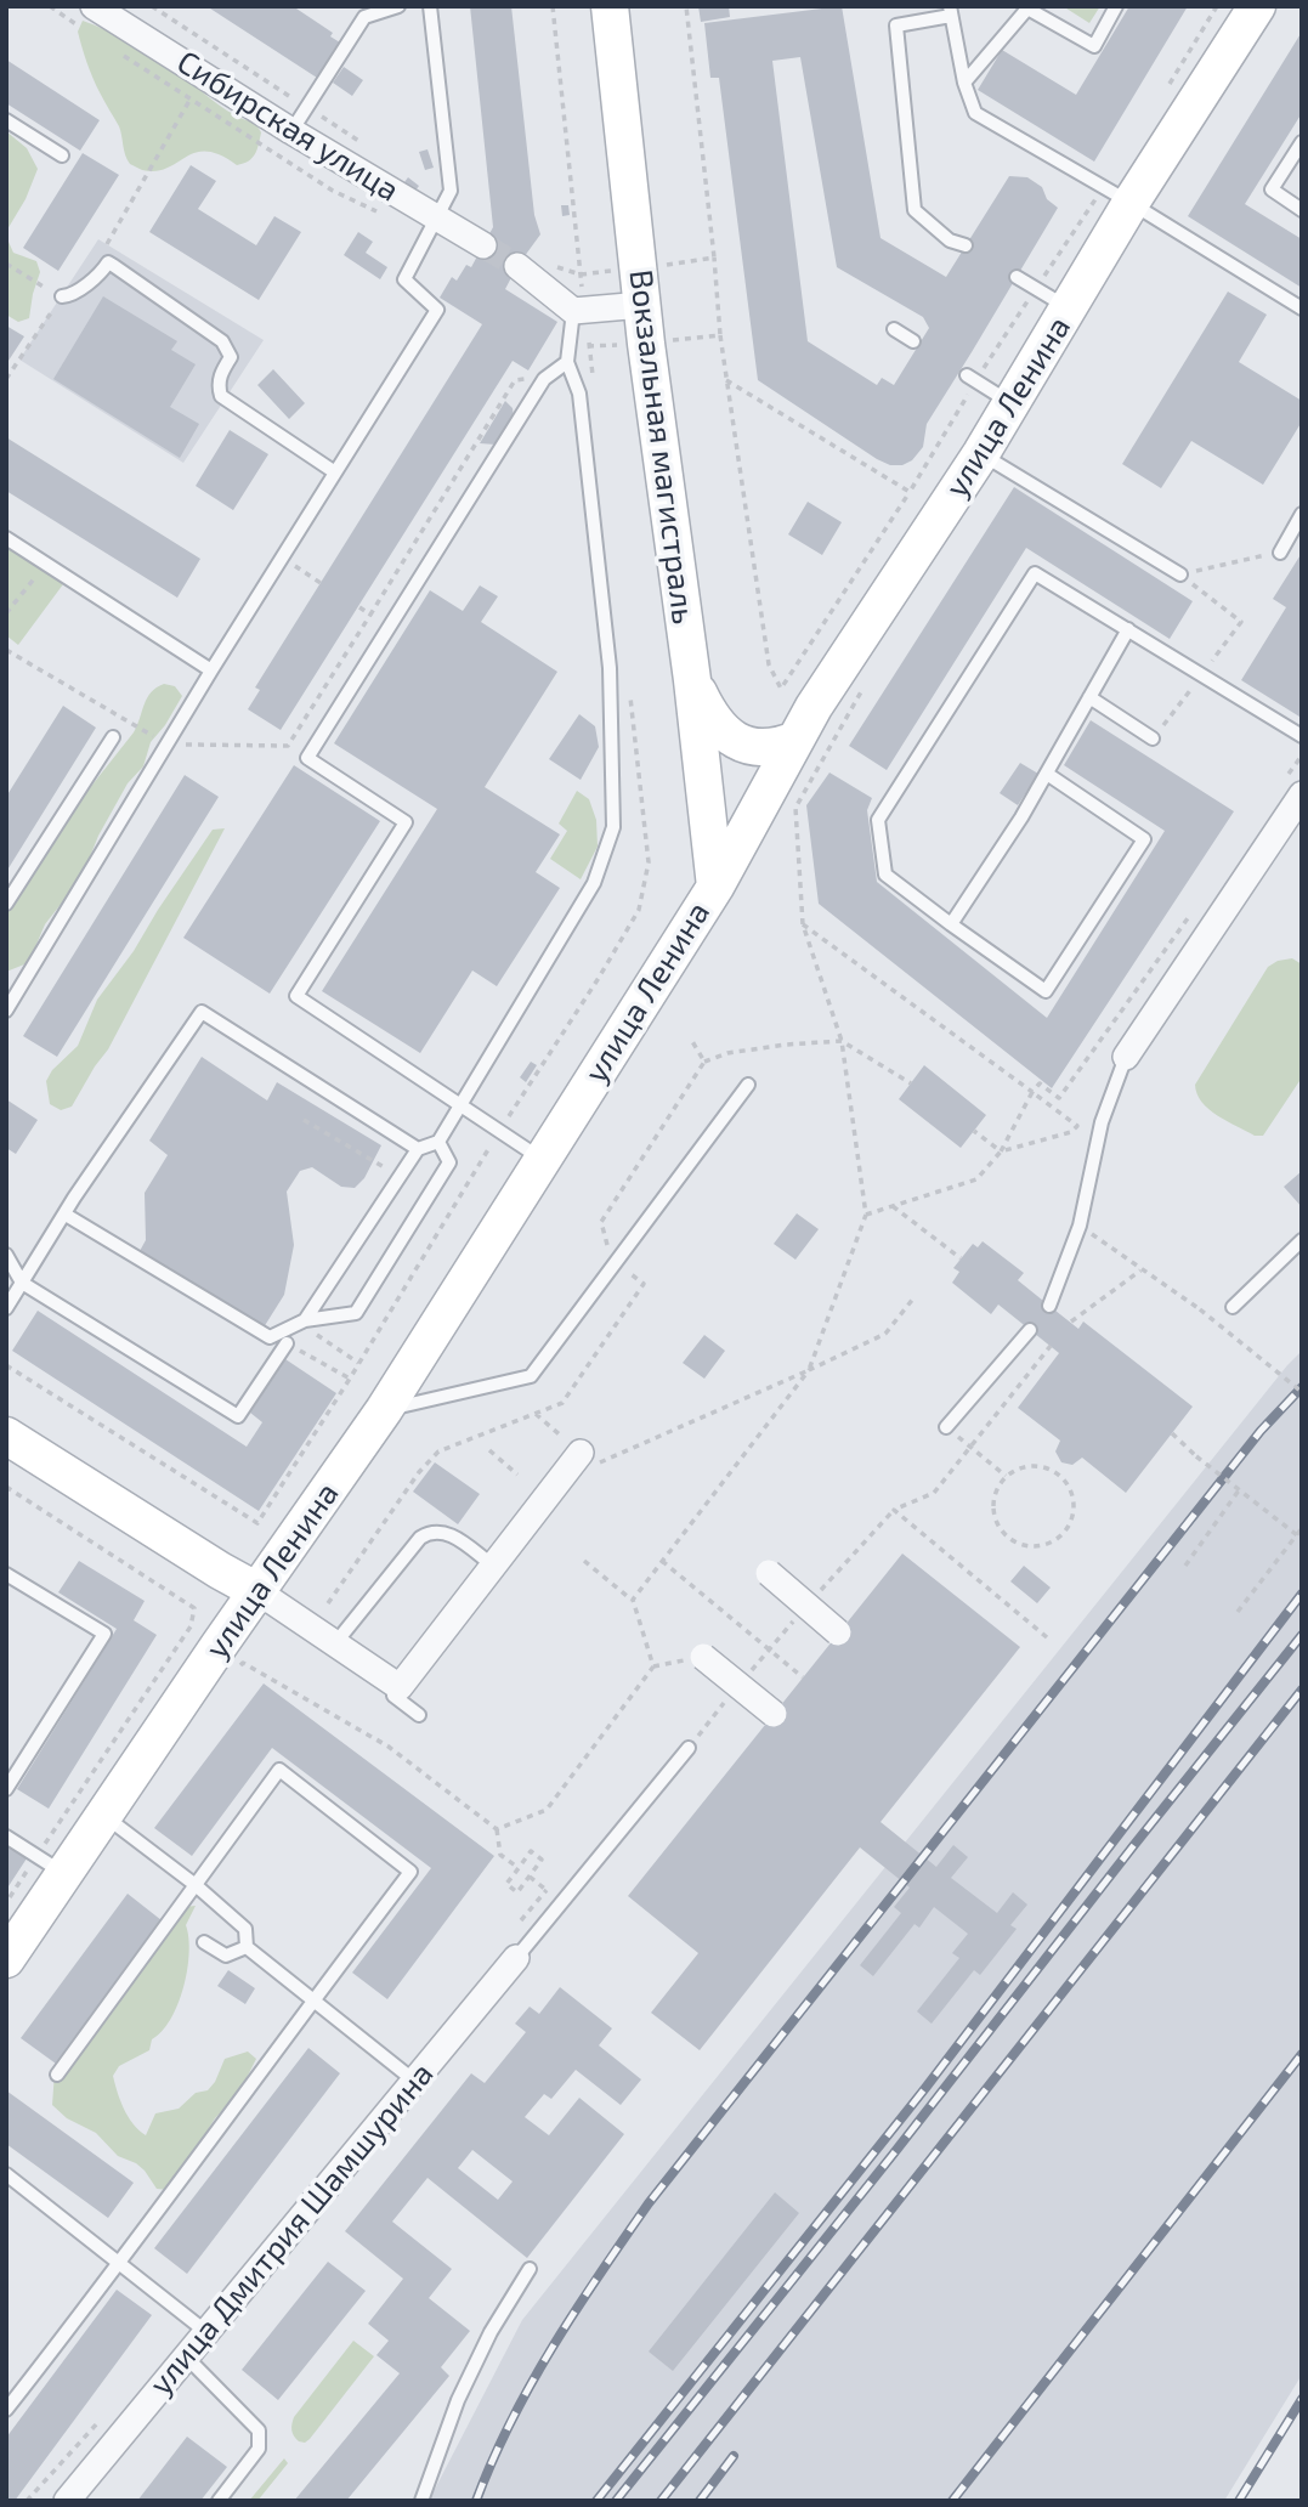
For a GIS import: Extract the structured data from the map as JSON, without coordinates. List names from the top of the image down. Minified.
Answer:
{"streets":{"main road":["улица Ленина","Вокзальная магистраль"],"street":["Сибирская улица","улица Дмитрия Шамшурина"]},"crossings":[["улица Ленина","Вокзальная магистраль"]]}
